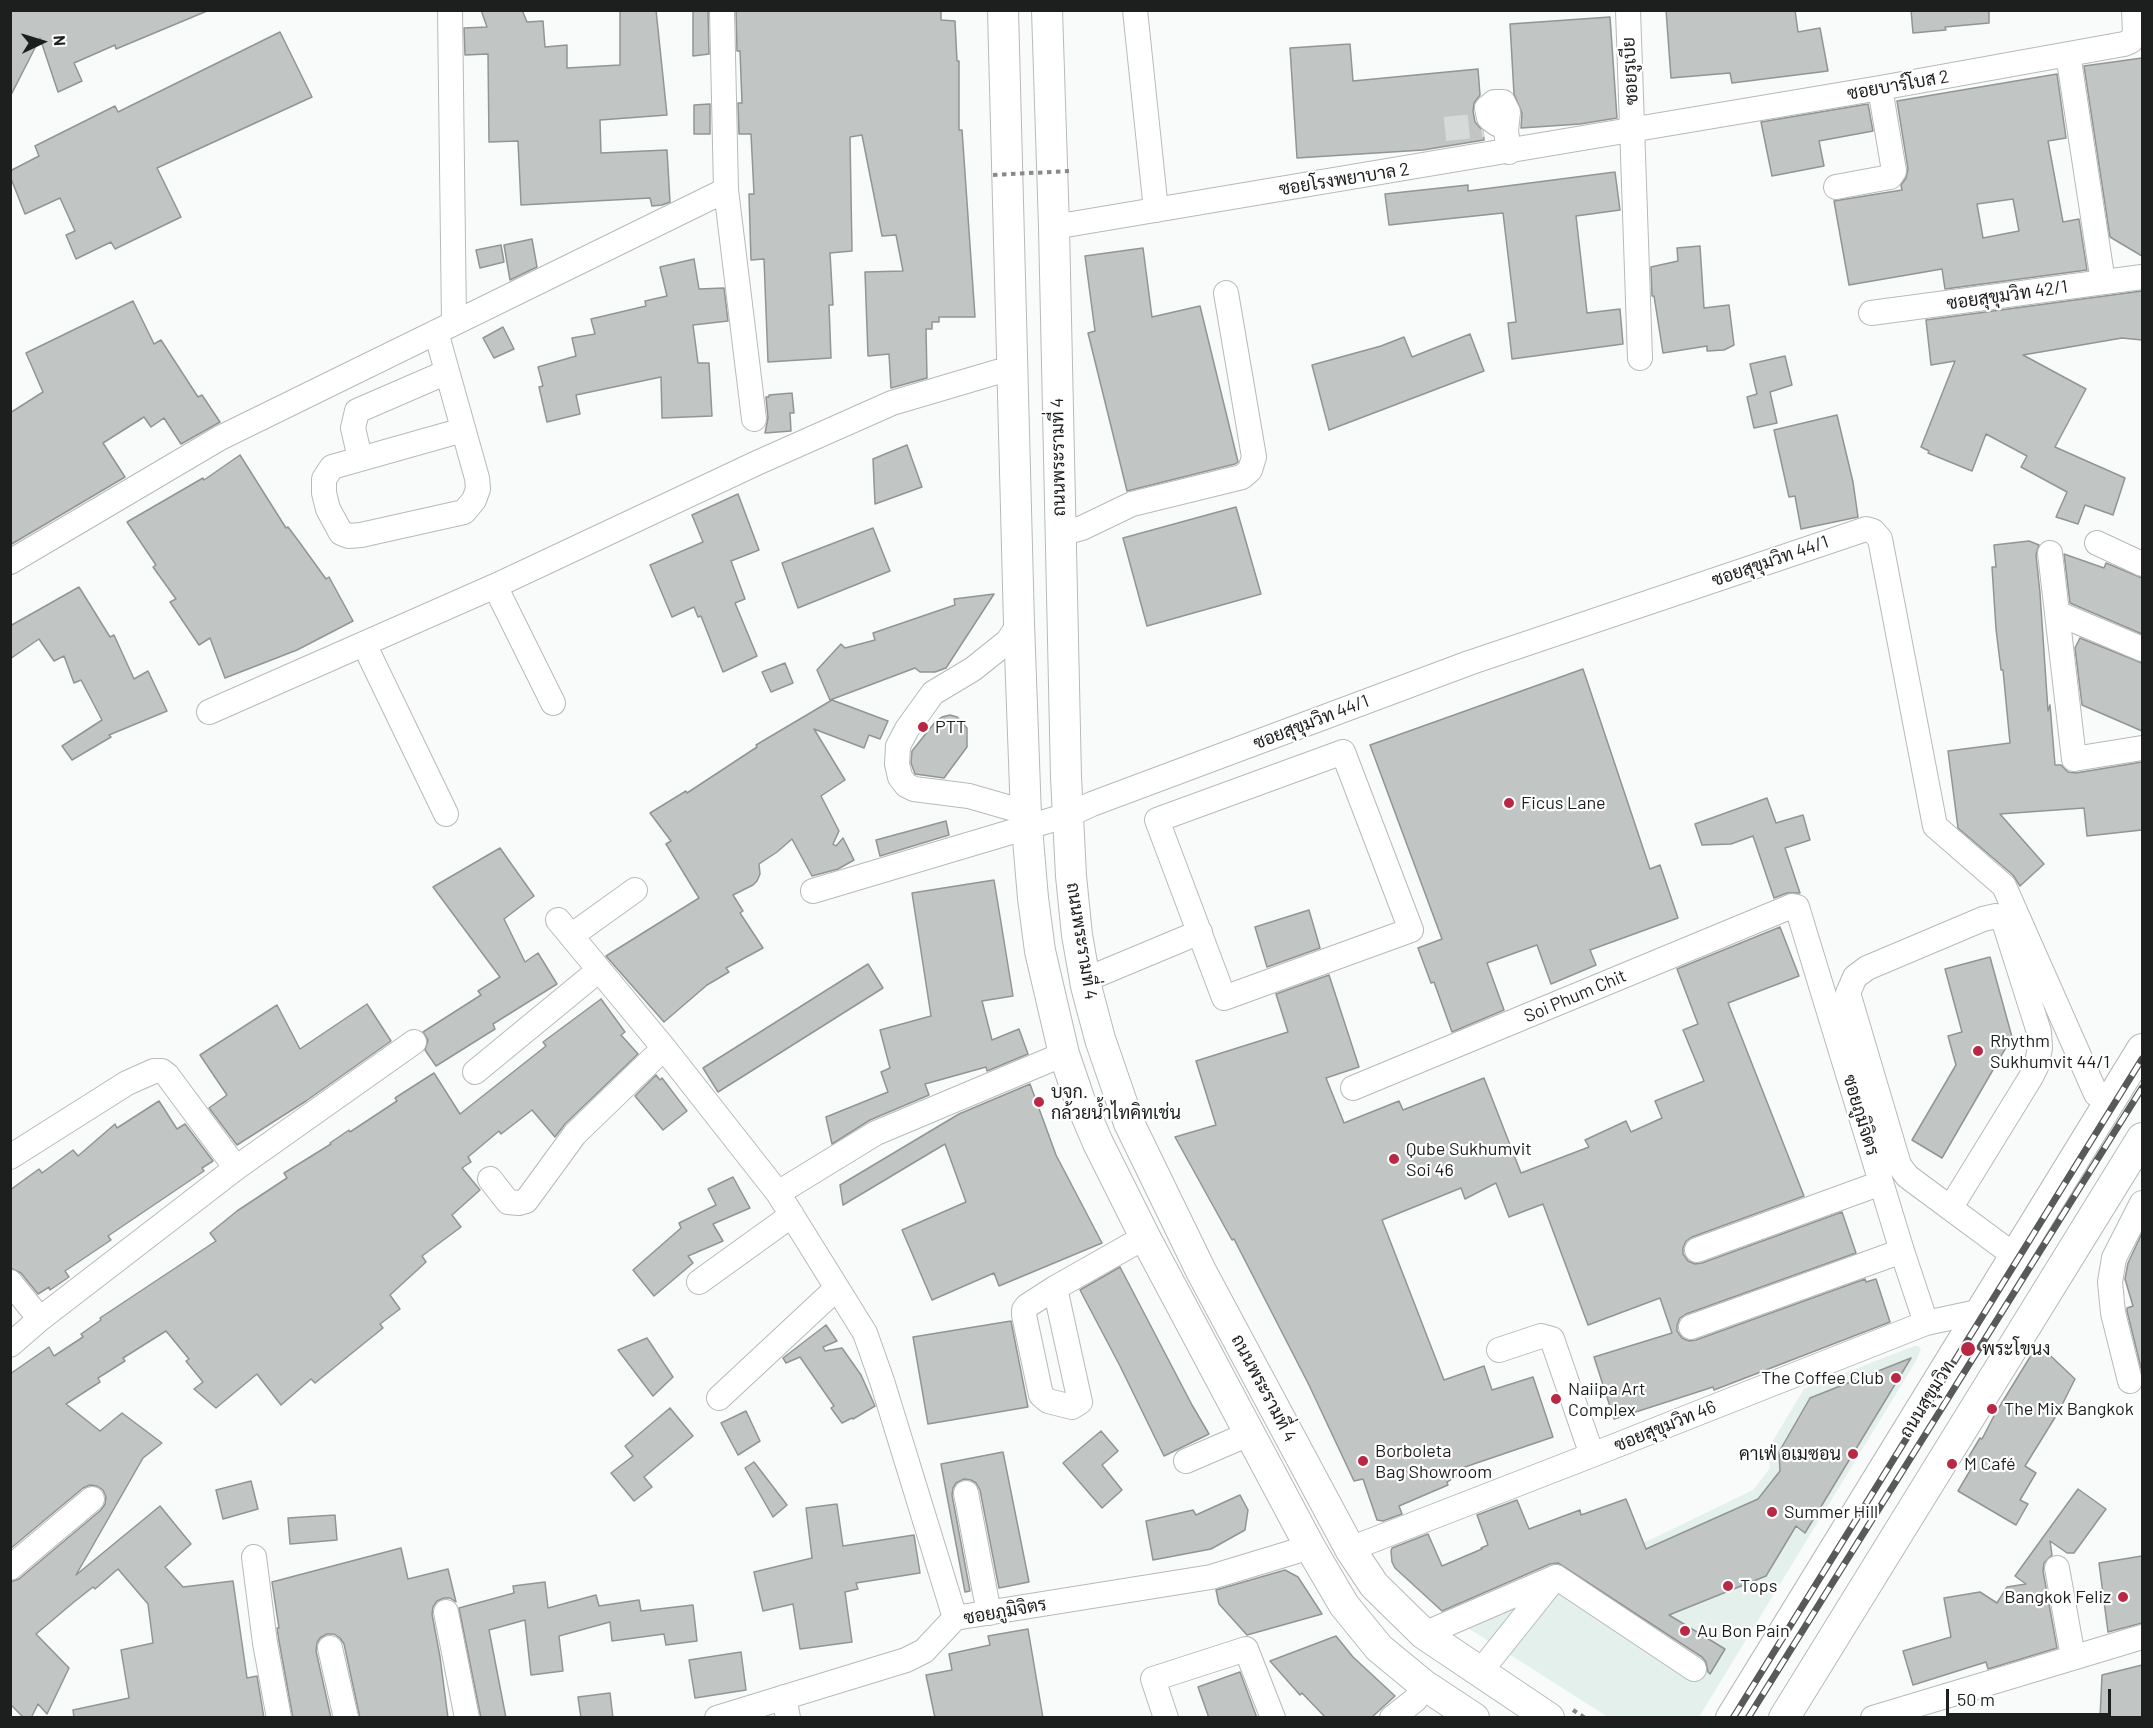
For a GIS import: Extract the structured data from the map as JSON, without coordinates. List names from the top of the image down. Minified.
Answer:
{"streets":{"main road":["ถนนพระรามที่ 4","ถนนสุขุมวิท"],"street":["ซอยรูเบีย","ซอยบาร์โบส 2","ซอยโรงพยาบาล 2","ซอยสุขุมวิท 42/1","ซอยสุขุมวิท 44/1","Soi Phum Chit","ซอยภูมิจิตร","ซอยสุขุมวิท 46"]},"crossings":[["ซอยรูเบีย","ซอยบาร์โบส 2"],["ซอยรูเบีย","ซอยโรงพยาบาล 2"],["ซอยบาร์โบส 2","ซอยโรงพยาบาล 2"],["ซอยโรงพยาบาล 2","ถนนพระรามที่ 4"],["ถนนพระรามที่ 4","ซอยสุขุมวิท 44/1"],["ถนนพระรามที่ 4","ซอยภูมิจิตร"],["ถนนพระรามที่ 4","ซอยสุขุมวิท 46"],["ซอยสุขุมวิท 44/1","ถนนสุขุมวิท"],["Soi Phum Chit","ซอยภูมิจิตร"],["ซอยภูมิจิตร","ซอยสุขุมวิท 46"],["ถนนสุขุมวิท","ซอยสุขุมวิท 46"]],"places":["PTT","Ficus Lane","Rhythm Sukhumvit 44/1","บจก. กล้วยน้ำไทคิทเช่น","Qube Sukhumvit Soi 46","พระโขนง","The Coffee Club","Naiipa Art Complex","The Mix Bangkok","คาเฟ่ อเมซอน","Borboleta Bag Showroom","M Café","Summer Hill","Tops","Bangkok Feliz","Au Bon Pain"],"scale_bar":"50 m","north":"right"}
